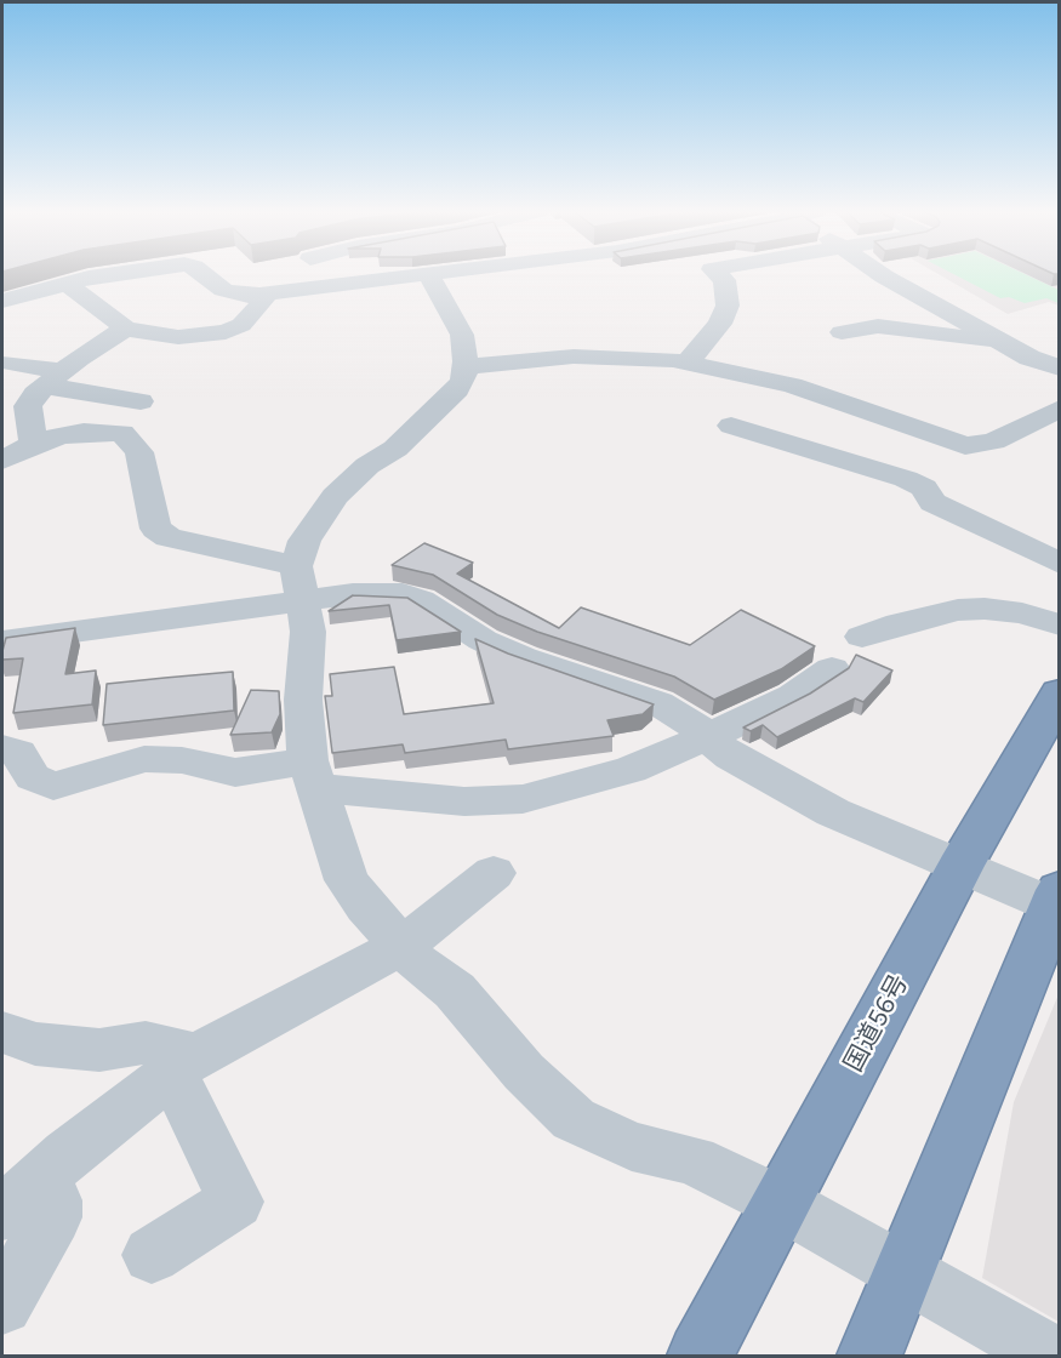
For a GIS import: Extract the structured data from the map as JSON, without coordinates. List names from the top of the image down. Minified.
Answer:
{"streets":{"highway":["国道56号"]}}
